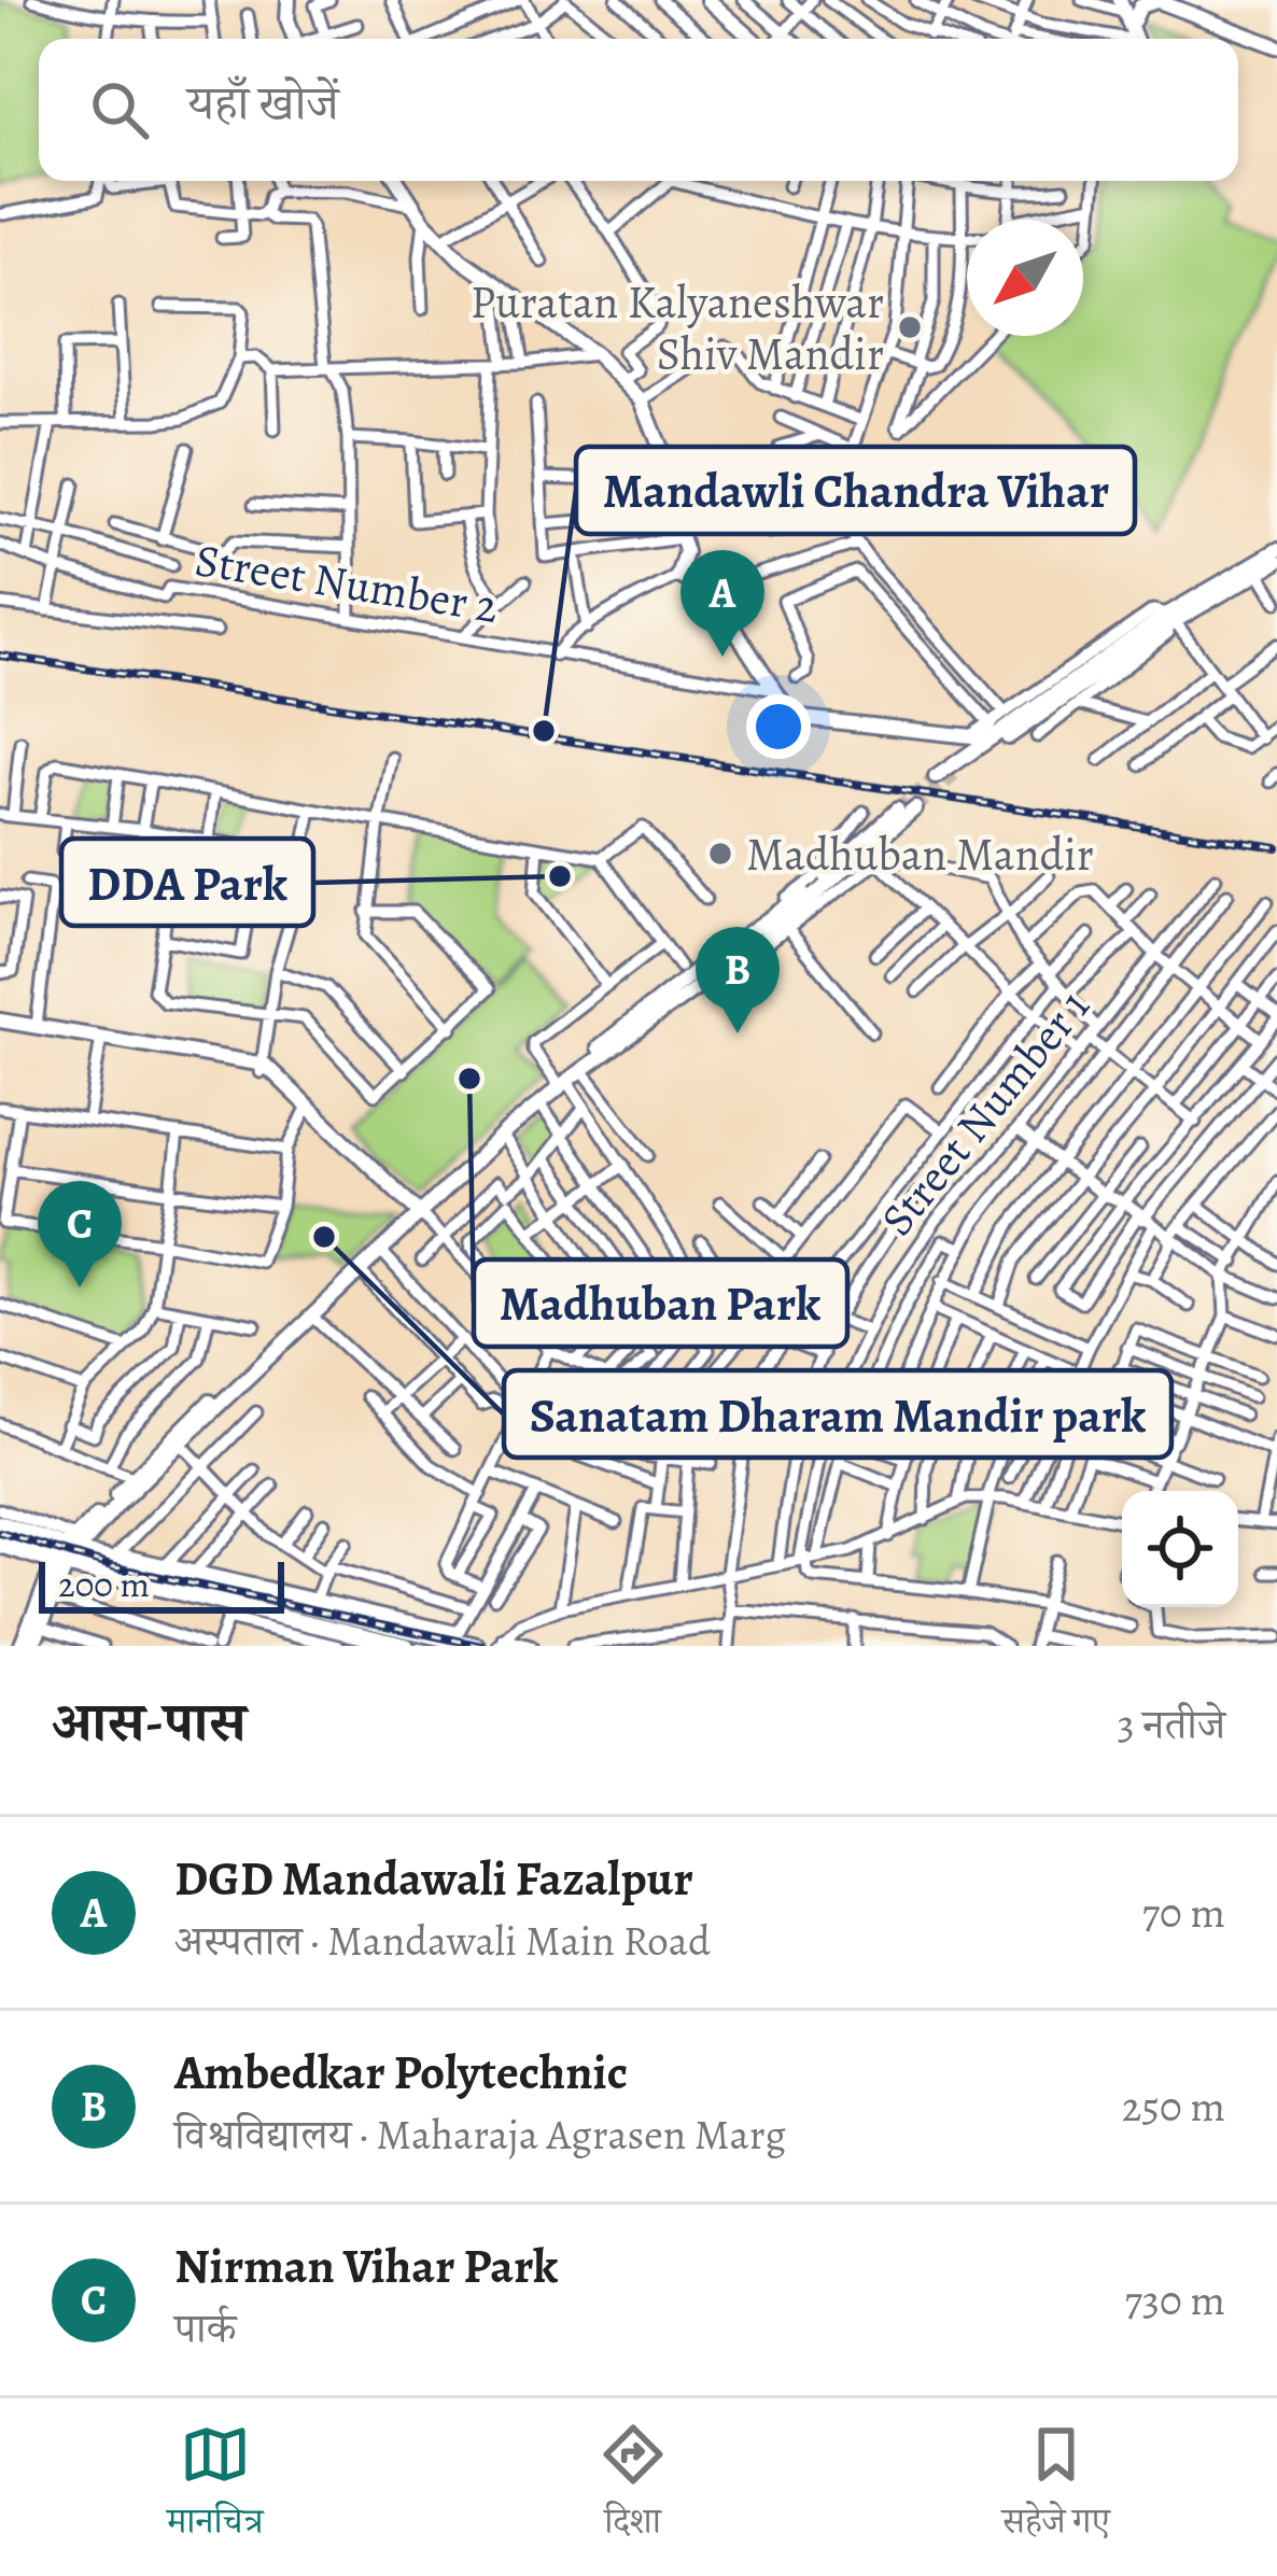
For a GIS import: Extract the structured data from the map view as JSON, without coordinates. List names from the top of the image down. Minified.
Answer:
{"streets":{"street":["Street Number 2","Street Number 1"]},"places":["Puratan Kalyaneshwar Shiv Mandir","Mandawli Chandra Vihar","Madhuban Mandir","DDA Park","Madhuban Park","Sanatam Dharam Mandir park"],"scale_bar":"200 m","north":"bottom left","page":{"search":"यहाँ खोजें","pins":["A","B","C"],"scale":"200 m","heading":["आस-पास","3 नतीजे"],"list":[{"mark":"A","name":"DGD Mandawali Fazalpur","note":"अस्पताल · Mandawali Main Road","value":"70 m"},{"mark":"B","name":"Ambedkar Polytechnic","note":"विश्वविद्यालय · Maharaja Agrasen Marg","value":"250 m"},{"mark":"C","name":"Nirman Vihar Park","note":"पार्क","value":"730 m"}],"nav":["मानचित्र","दिशा","सहेजे गए"]}}
